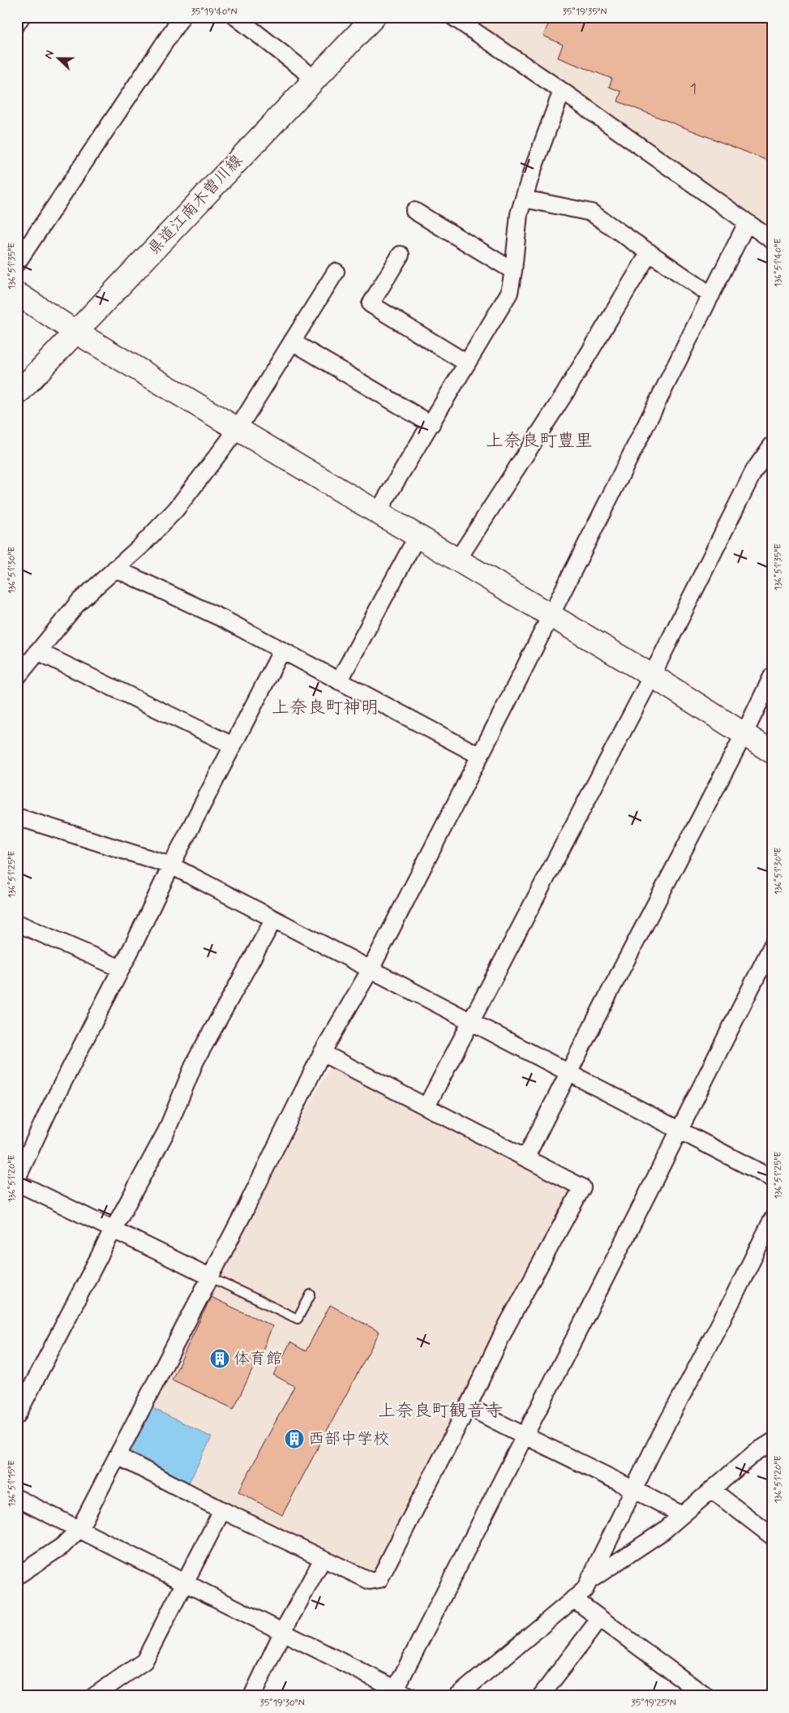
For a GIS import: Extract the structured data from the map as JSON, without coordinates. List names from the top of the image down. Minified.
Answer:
{"streets":{"street":["県道江南木曽川線"]},"districts":["上奈良町豊里","上奈良町神明","上奈良町観音寺"],"places":{"building":["体育館","西部中学校"]},"house_numbers":["1"],"north":"left","coordinates":["35°19'40\"N","35°19'35\"N","136°51'40\"E","136°51'35\"E","136°51'30\"E","136°51'25\"E","136°51'20\"E","136°51'15\"E","35°19'30\"N","35°19'25\"N"]}
